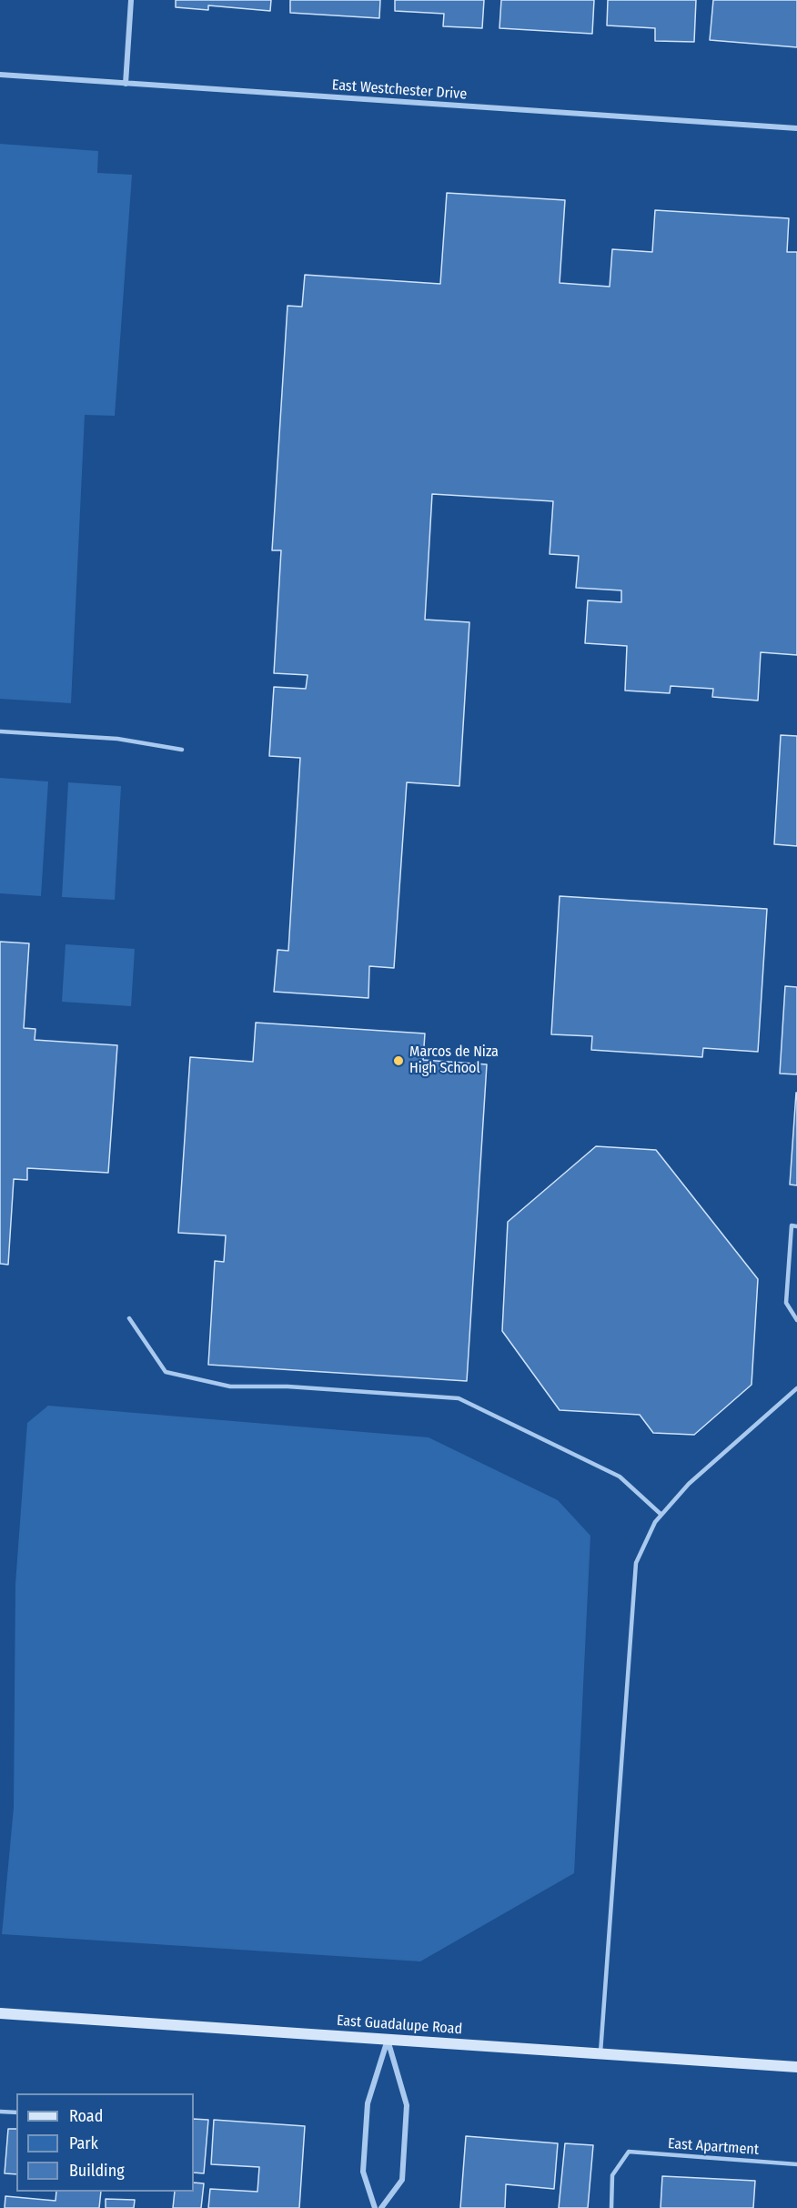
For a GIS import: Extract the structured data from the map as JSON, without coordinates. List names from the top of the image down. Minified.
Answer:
{"streets":{"main road":["East Guadalupe Road"],"street":["East Westchester Drive"],"lane":["East Apartment"]},"places":["Marcos de Niza High School"],"legend":["Road","Park","Building"]}
